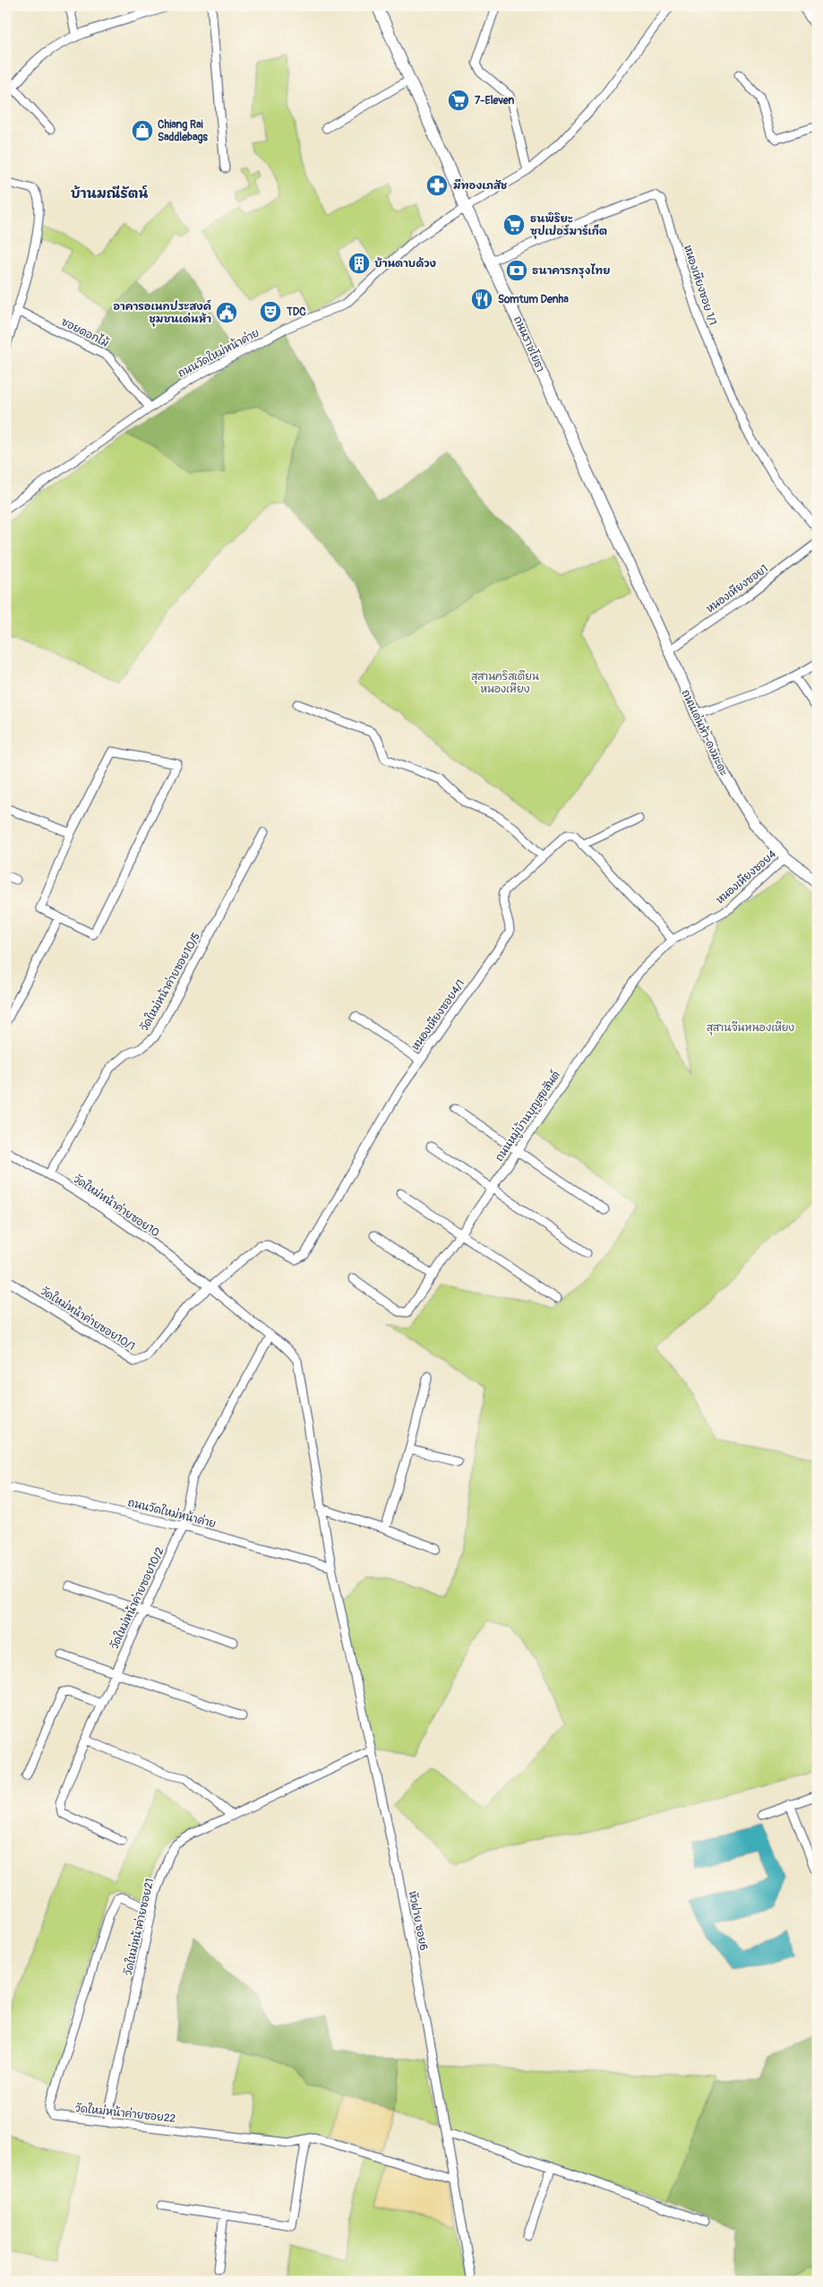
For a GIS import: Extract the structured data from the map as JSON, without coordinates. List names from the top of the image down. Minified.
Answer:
{"streets":{"main road":["ถนนราชโยธา","ถนนเด่นห้า-ดงมะดะ"],"street":["หนองเหียงซอย 1/1","ซอยดอกไม้","ถนนวัดใหม่หน้าค่าย","หนองเหียงซอย1","หนองเหียงซอย4","วัดใหม่หน้าค่ายซอย10/5","หนองเหียงซอย4/1","ถนนหมู่บ้านบุญสุขสันต์","วัดใหม่หน้าค่ายซอย10","วัดใหม่หน้าค่ายซอย10/1","วัดใหม่หน้าค่ายซอย10/2","หัวฝาย ซอย6","วัดใหม่หน้าค่ายซอย21","วัดใหม่หน้าค่ายซอย22"]},"crossings":[["หนองเหียงซอย 1/1","ถนนราชโยธา"],["ซอยดอกไม้","ถนนวัดใหม่หน้าค่าย"],["ถนนราชโยธา","ถนนวัดใหม่หน้าค่าย"],["ถนนราชโยธา","หนองเหียงซอย1"],["ถนนราชโยธา","ถนนเด่นห้า-ดงมะดะ"],["ถนนวัดใหม่หน้าค่าย","วัดใหม่หน้าค่ายซอย10/2"],["ถนนวัดใหม่หน้าค่าย","หัวฝาย ซอย6"],["ถนนเด่นห้า-ดงมะดะ","หนองเหียงซอย4"],["หนองเหียงซอย4","หนองเหียงซอย4/1"],["หนองเหียงซอย4","ถนนหมู่บ้านบุญสุขสันต์"],["วัดใหม่หน้าค่ายซอย10/5","วัดใหม่หน้าค่ายซอย10"],["หนองเหียงซอย4/1","ถนนหมู่บ้านบุญสุขสันต์"],["หนองเหียงซอย4/1","วัดใหม่หน้าค่ายซอย10"],["หนองเหียงซอย4/1","วัดใหม่หน้าค่ายซอย10/1"],["วัดใหม่หน้าค่ายซอย10","วัดใหม่หน้าค่ายซอย10/1"],["วัดใหม่หน้าค่ายซอย10","วัดใหม่หน้าค่ายซอย10/2"],["วัดใหม่หน้าค่ายซอย10","หัวฝาย ซอย6"],["วัดใหม่หน้าค่ายซอย10/2","หัวฝาย ซอย6"],["หัวฝาย ซอย6","วัดใหม่หน้าค่ายซอย21"],["หัวฝาย ซอย6","วัดใหม่หน้าค่ายซอย22"],["วัดใหม่หน้าค่ายซอย21","วัดใหม่หน้าค่ายซอย22"]],"districts":["บ้านมณีรัตน์"],"parks":["สุสานคริสเตียน หนองเหียง","สุสานจีนหนองเหียง"],"places":{"supermarket":["7-Eleven","ธนพิริยะ ซุปเปอร์มาร์เก็ต"],"shop":["Chiang Rai Saddlebags"],"pharmacy":["มีทองเภสัช"],"building":["บ้านดาบด้วง"],"bank":["ธนาคารกรุงไทย"],"restaurant":["Somtum Denha"],"theatre":["TDC"],"public building":["อาคารอเนกประสงค์ ชุมชนเด่นห้า"]}}
